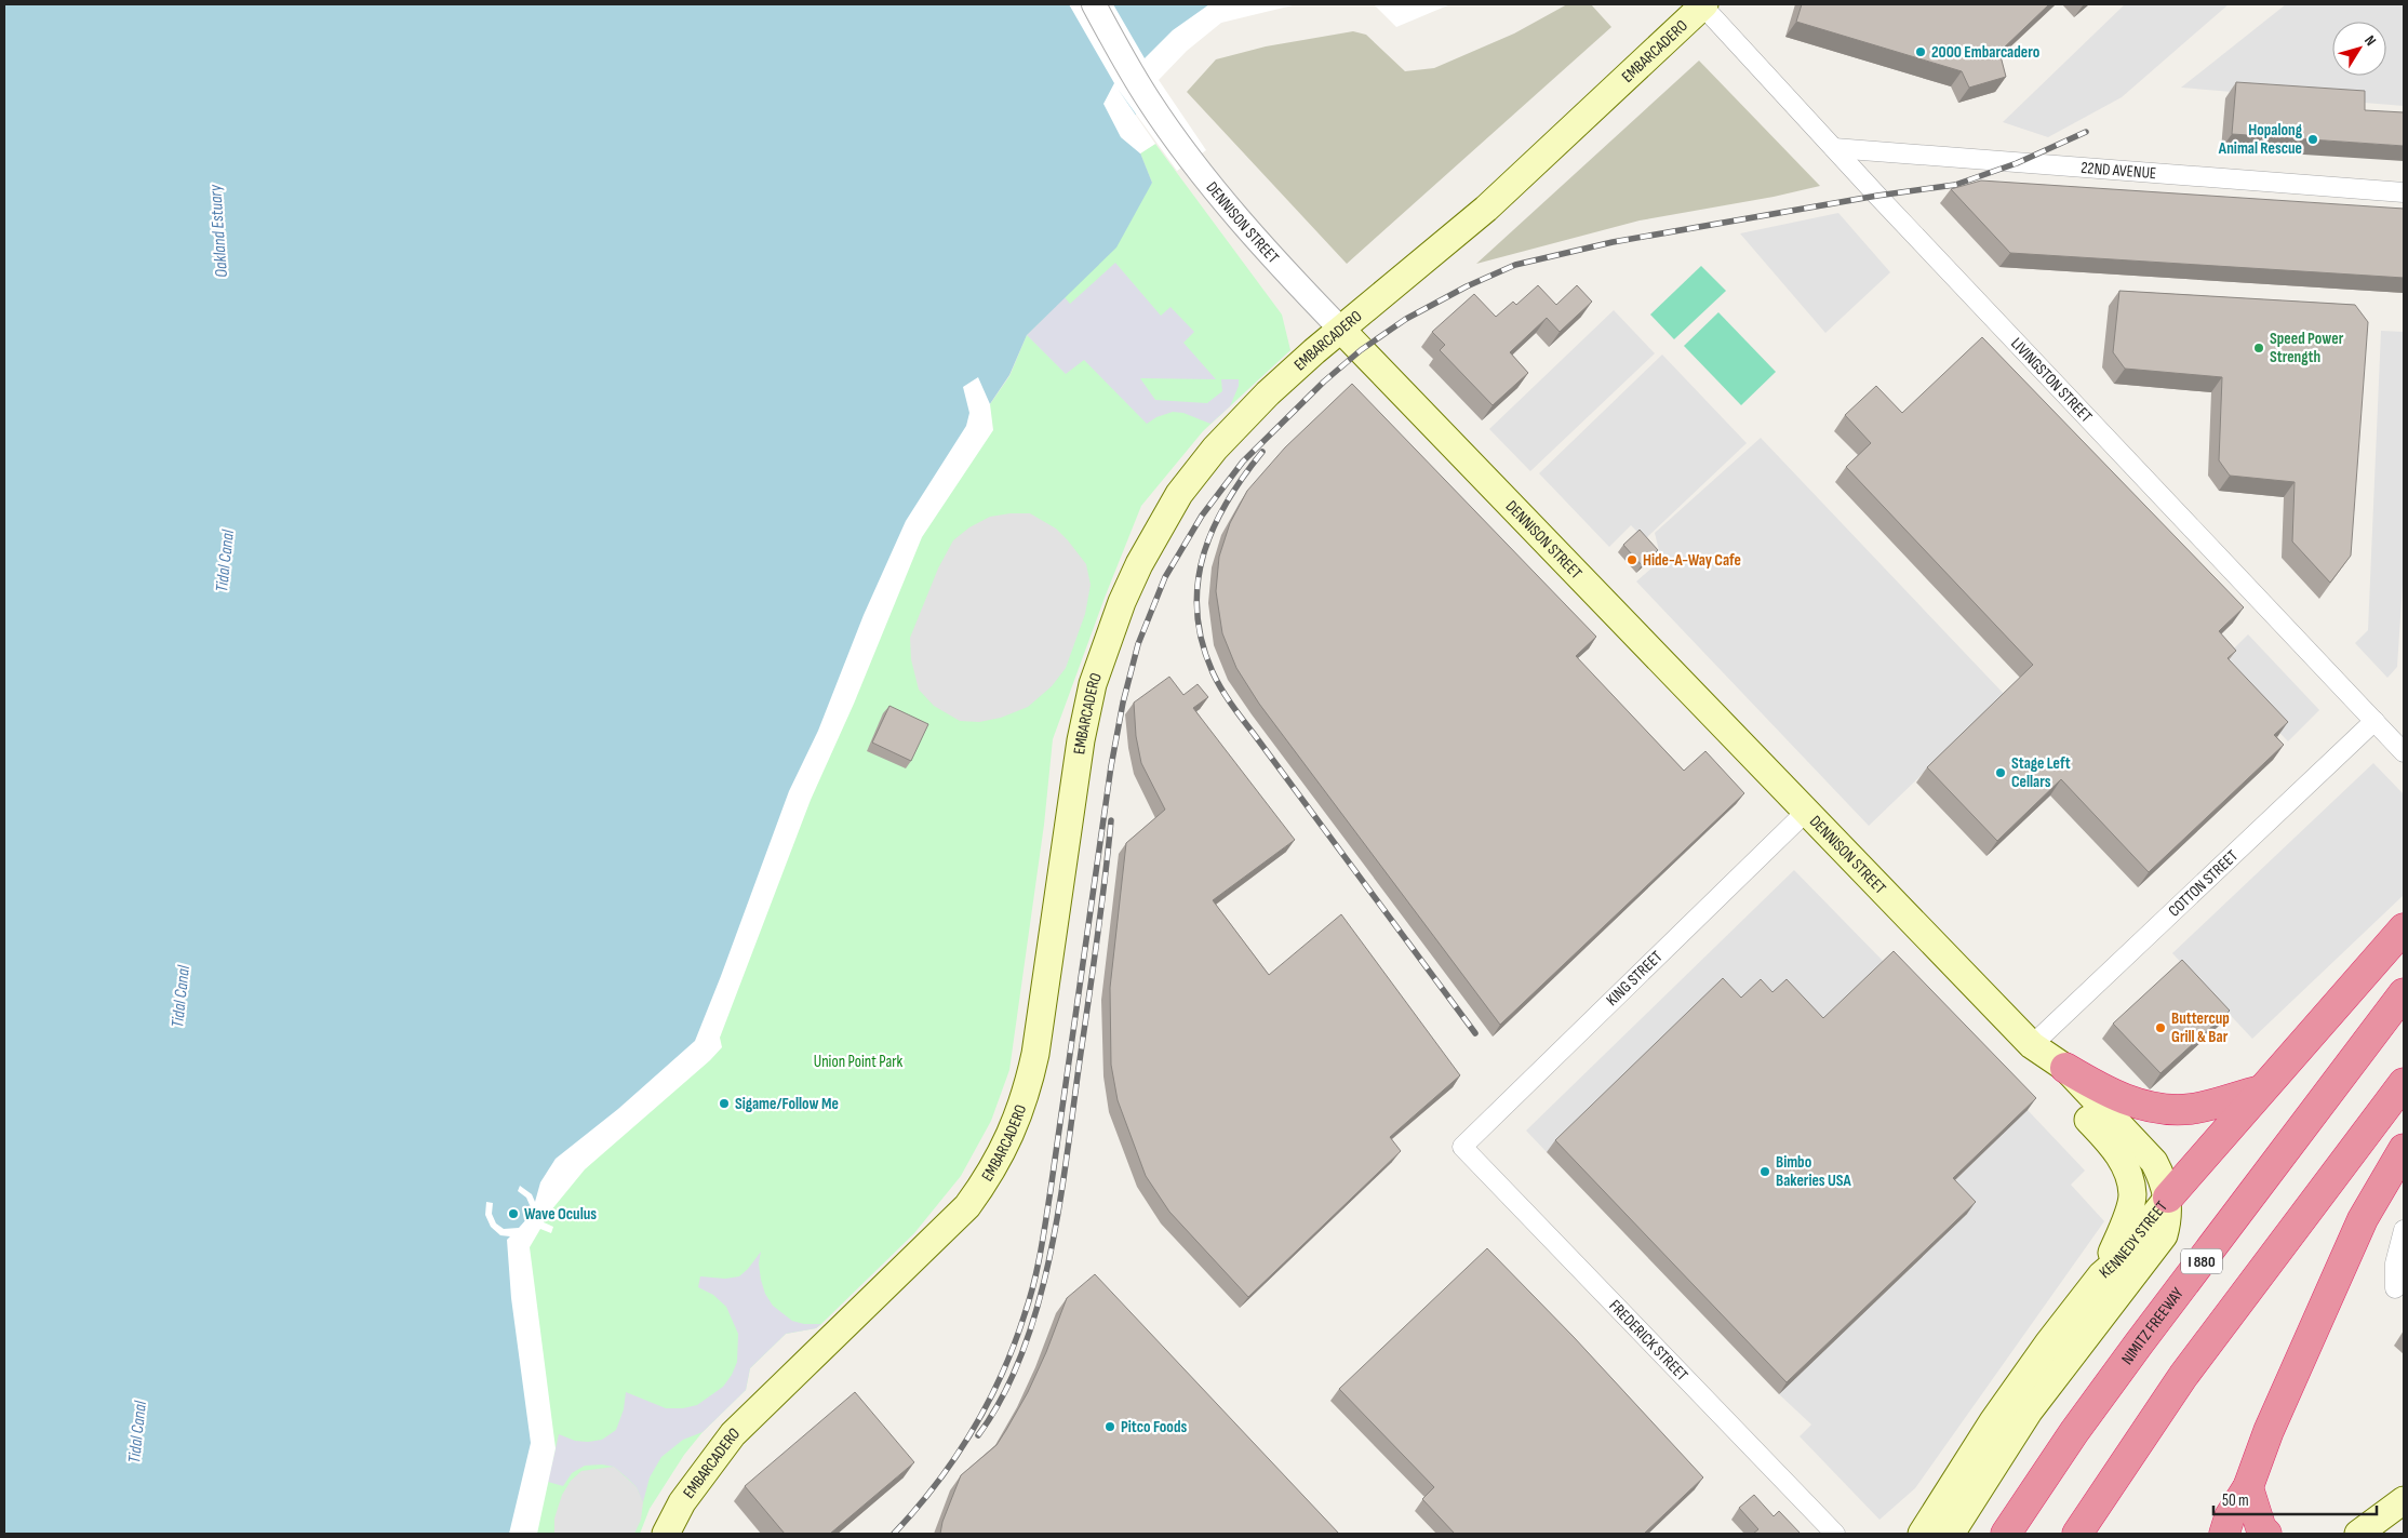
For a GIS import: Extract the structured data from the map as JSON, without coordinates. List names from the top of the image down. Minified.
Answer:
{"streets":{"highway":["I 880","NIMITZ FREEWAY"],"main road":["EMBARCADERO","DENNISON STREET","KENNEDY STREET"],"street":["22ND AVENUE","LIVINGSTON STREET","COTTON STREET","KING STREET","FREDERICK STREET"]},"crossings":[["EMBARCADERO","DENNISON STREET"],["EMBARCADERO","LIVINGSTON STREET"],["22ND AVENUE","LIVINGSTON STREET"],["DENNISON STREET","COTTON STREET"],["DENNISON STREET","KING STREET"],["DENNISON STREET","KENNEDY STREET"],["LIVINGSTON STREET","COTTON STREET"],["KING STREET","FREDERICK STREET"]],"water":["Oakland Estuary","Tidal Canal"],"parks":["Union Point Park"],"places":["2000 Embarcadero","Hopalong Animal Rescue","Speed Power Strength","Hide-A-Way Cafe","Stage Left Cellars","Buttercup Grill & Bar","Sigame/Follow Me","Bimbo Bakeries USA","Wave Oculus","Pitco Foods"],"scale_bar":"50 m","north":"top right"}
